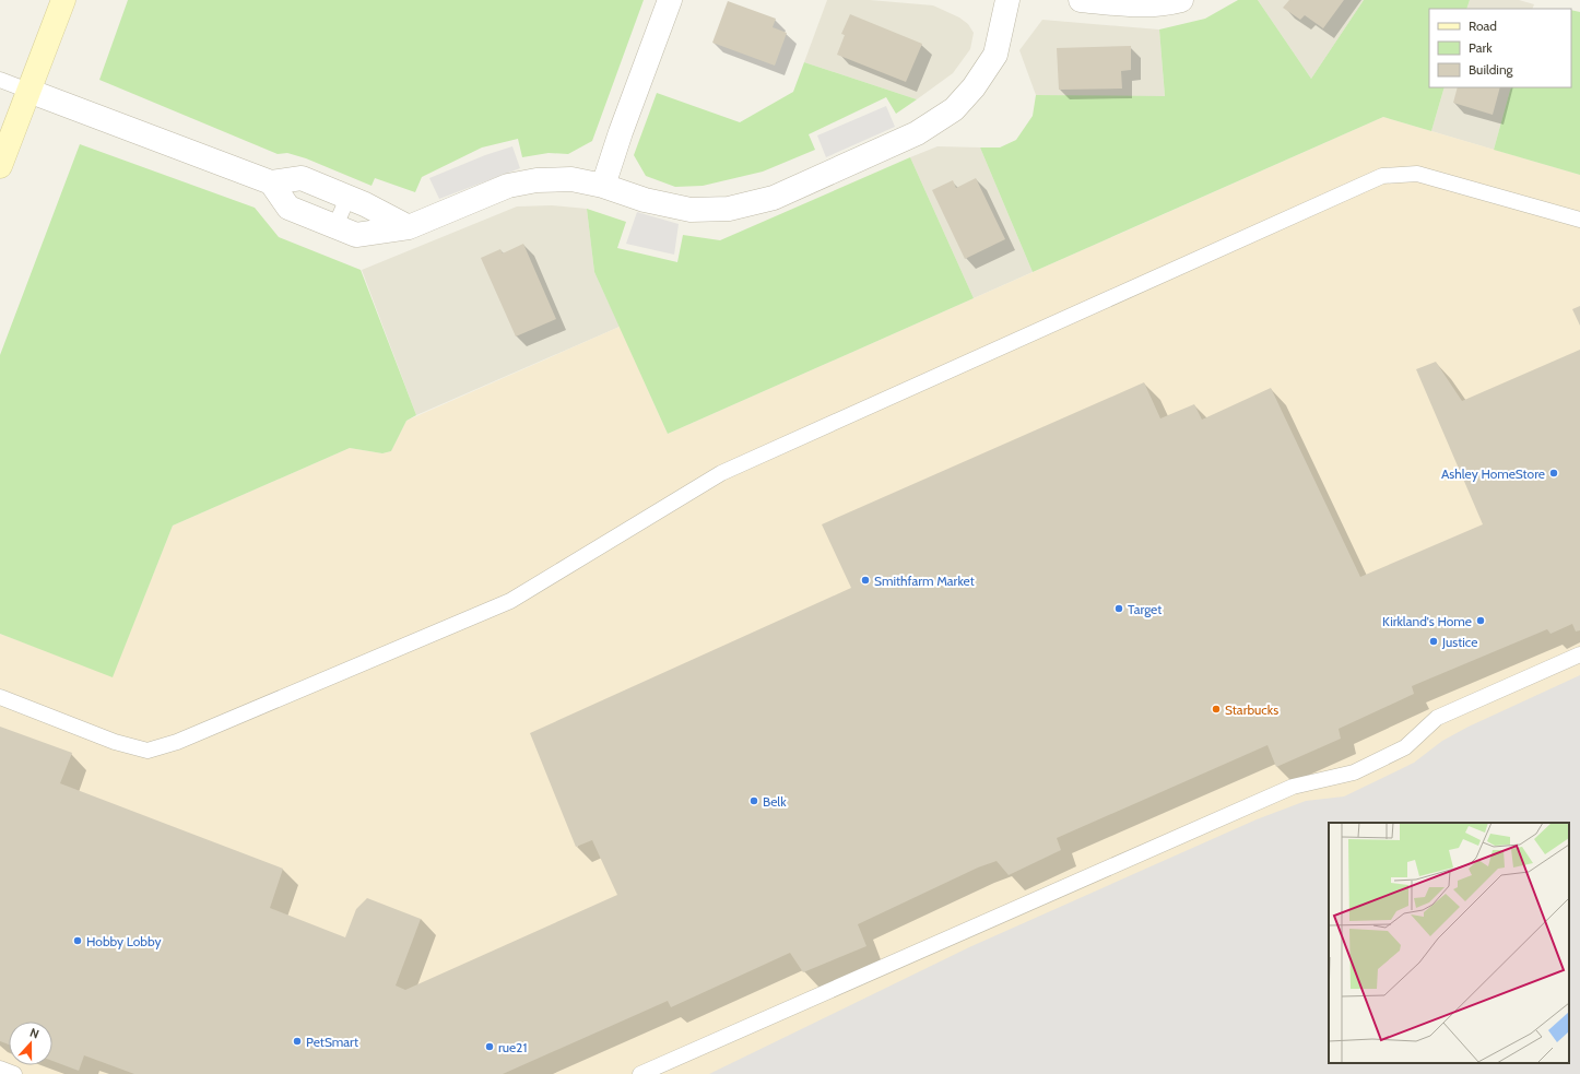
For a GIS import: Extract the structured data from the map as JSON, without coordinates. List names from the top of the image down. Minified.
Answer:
{"places":["Ashley HomeStore","Smithfarm Market","Target","Kirkland's Home","Justice","Starbucks","Belk","Hobby Lobby","PetSmart","rue21"],"legend":["Road","Park","Building"],"north":"top"}
